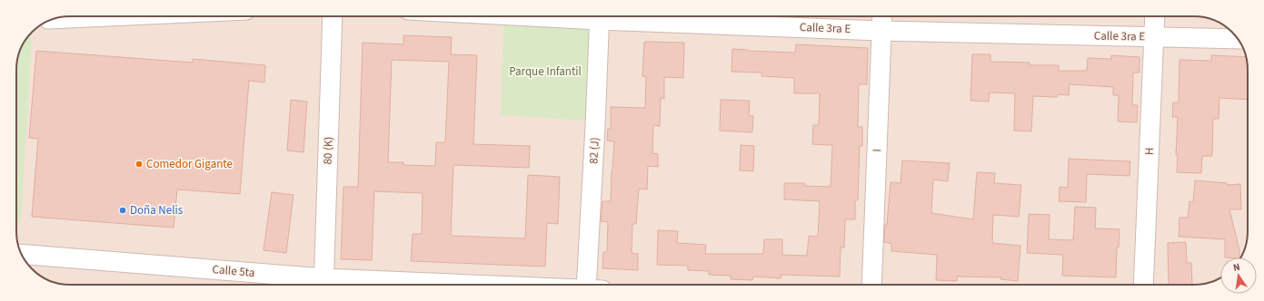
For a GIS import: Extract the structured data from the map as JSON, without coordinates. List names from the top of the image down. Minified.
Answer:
{"streets":{"street":["Calle 3ra E","80 (K)","82 (J)","I","H","Calle 5ta"]},"crossings":[["Calle 3ra E","I"],["Calle 3ra E","H"],["80 (K)","Calle 5ta"]],"parks":["Parque Infantil"],"places":["Comedor Gigante","Doña Nelis"],"north":"top"}
